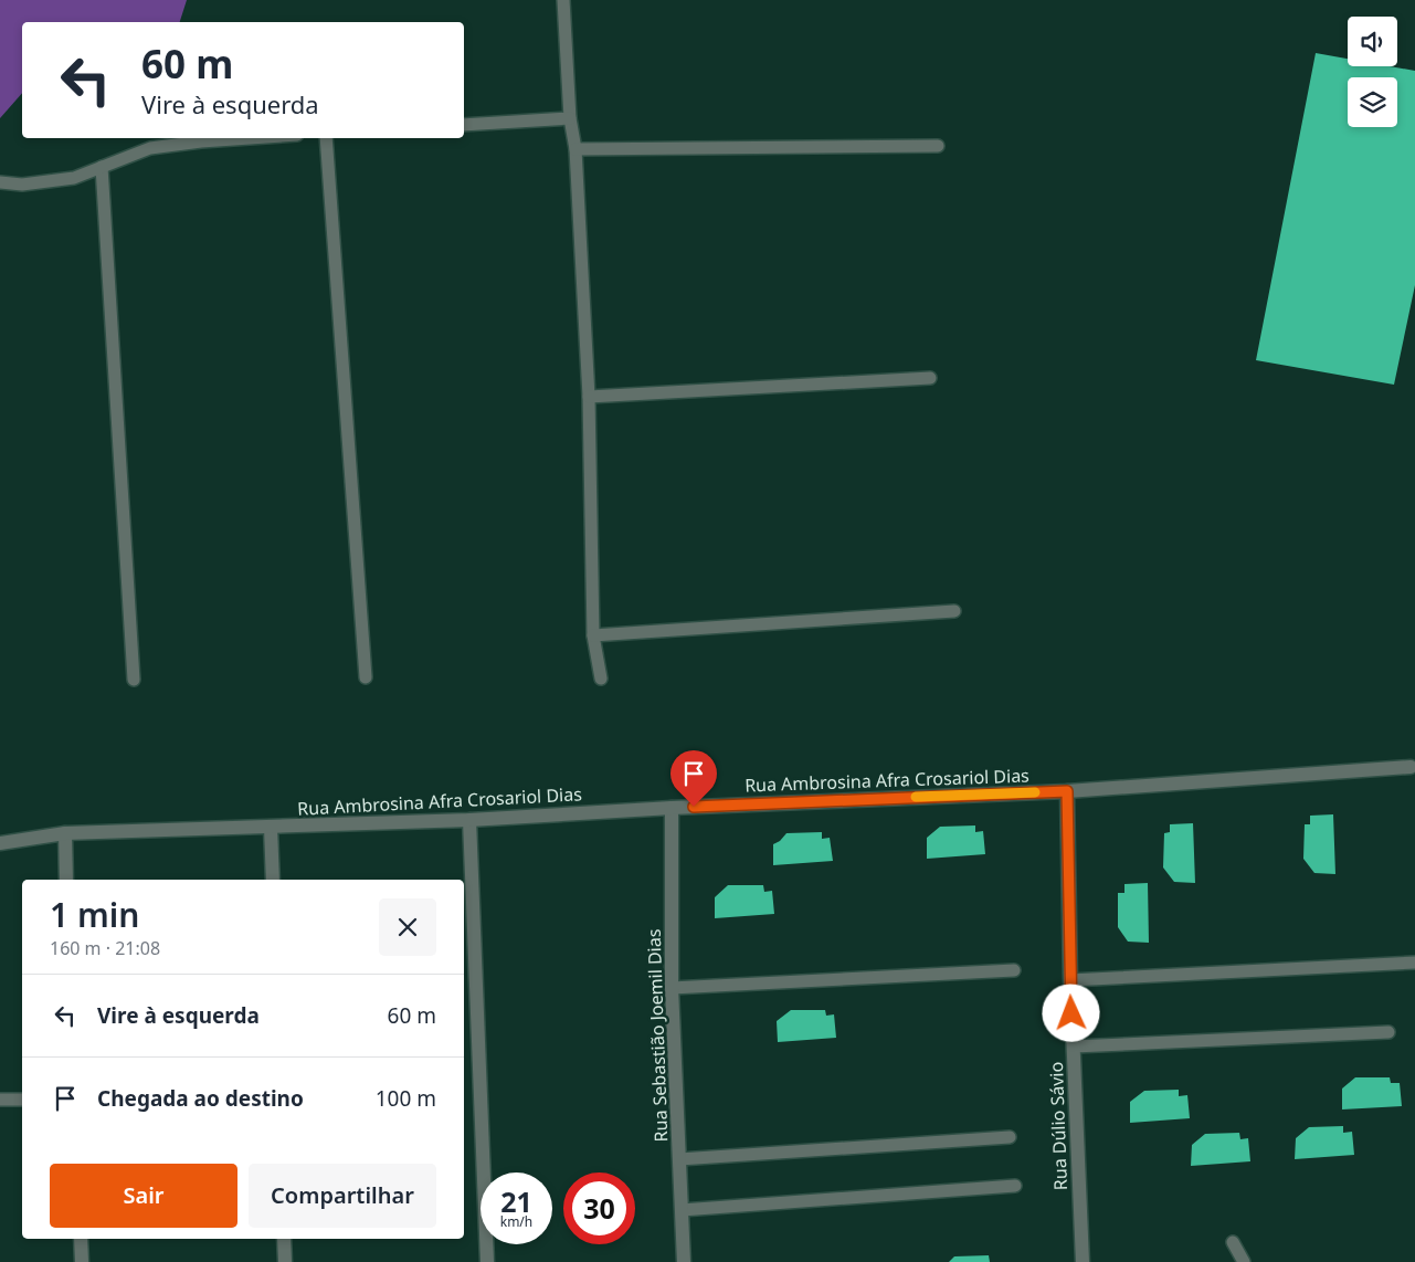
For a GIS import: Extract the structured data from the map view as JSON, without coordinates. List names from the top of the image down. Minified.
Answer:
{"streets":{"street":["Rua Ambrosina Afra Crosariol Dias","Rua Sebastião Joemil Dias","Rua Dúlio Sávio"]},"crossings":[["Rua Ambrosina Afra Crosariol Dias","Rua Sebastião Joemil Dias"],["Rua Ambrosina Afra Crosariol Dias","Rua Dúlio Sávio"]],"page":{"turn":["60 m","Vire à esquerda"],"heading":["1 min","160 m · 21:08"],"list":[{"name":"Vire à esquerda","value":"60 m"},{"name":"Chegada ao destino","value":"100 m"}],"buttons":["Sair","Compartilhar"],"speed":"21 km/h","limit":"30"}}
